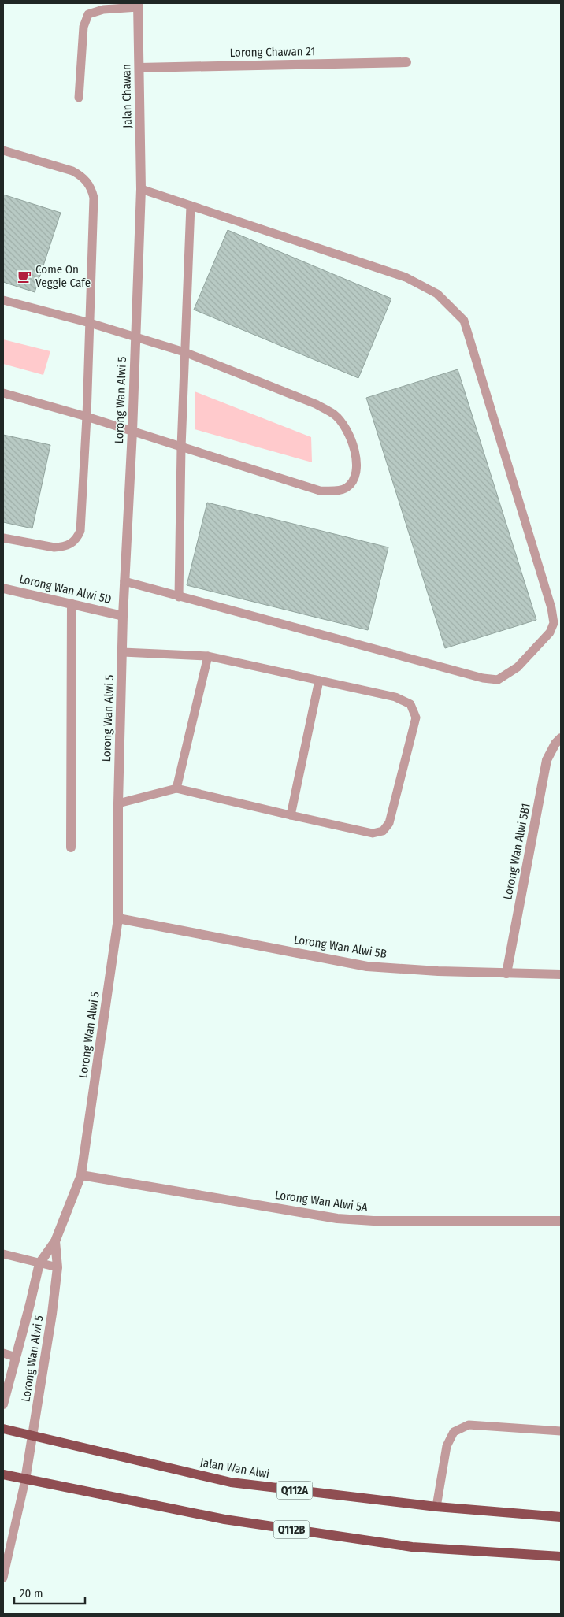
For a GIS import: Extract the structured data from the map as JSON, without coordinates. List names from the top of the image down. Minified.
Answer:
{"streets":{"main road":["Jalan Wan Alwi","Q112A","Q112B"],"street":["Lorong Chawan 21","Jalan Chawan","Lorong Wan Alwi 5","Lorong Wan Alwi 5D","Lorong Wan Alwi 5B1","Lorong Wan Alwi 5B","Lorong Wan Alwi 5A"]},"crossings":[["Lorong Chawan 21","Jalan Chawan"],["Jalan Chawan","Lorong Wan Alwi 5"],["Lorong Wan Alwi 5","Lorong Wan Alwi 5D"],["Lorong Wan Alwi 5","Lorong Wan Alwi 5B"],["Lorong Wan Alwi 5","Lorong Wan Alwi 5A"],["Lorong Wan Alwi 5","Jalan Wan Alwi"],["Lorong Wan Alwi 5","Q112B"],["Lorong Wan Alwi 5B1","Lorong Wan Alwi 5B"]],"places":{"cafe":["Come On Veggie Cafe"]},"scale_bar":"20 m"}
